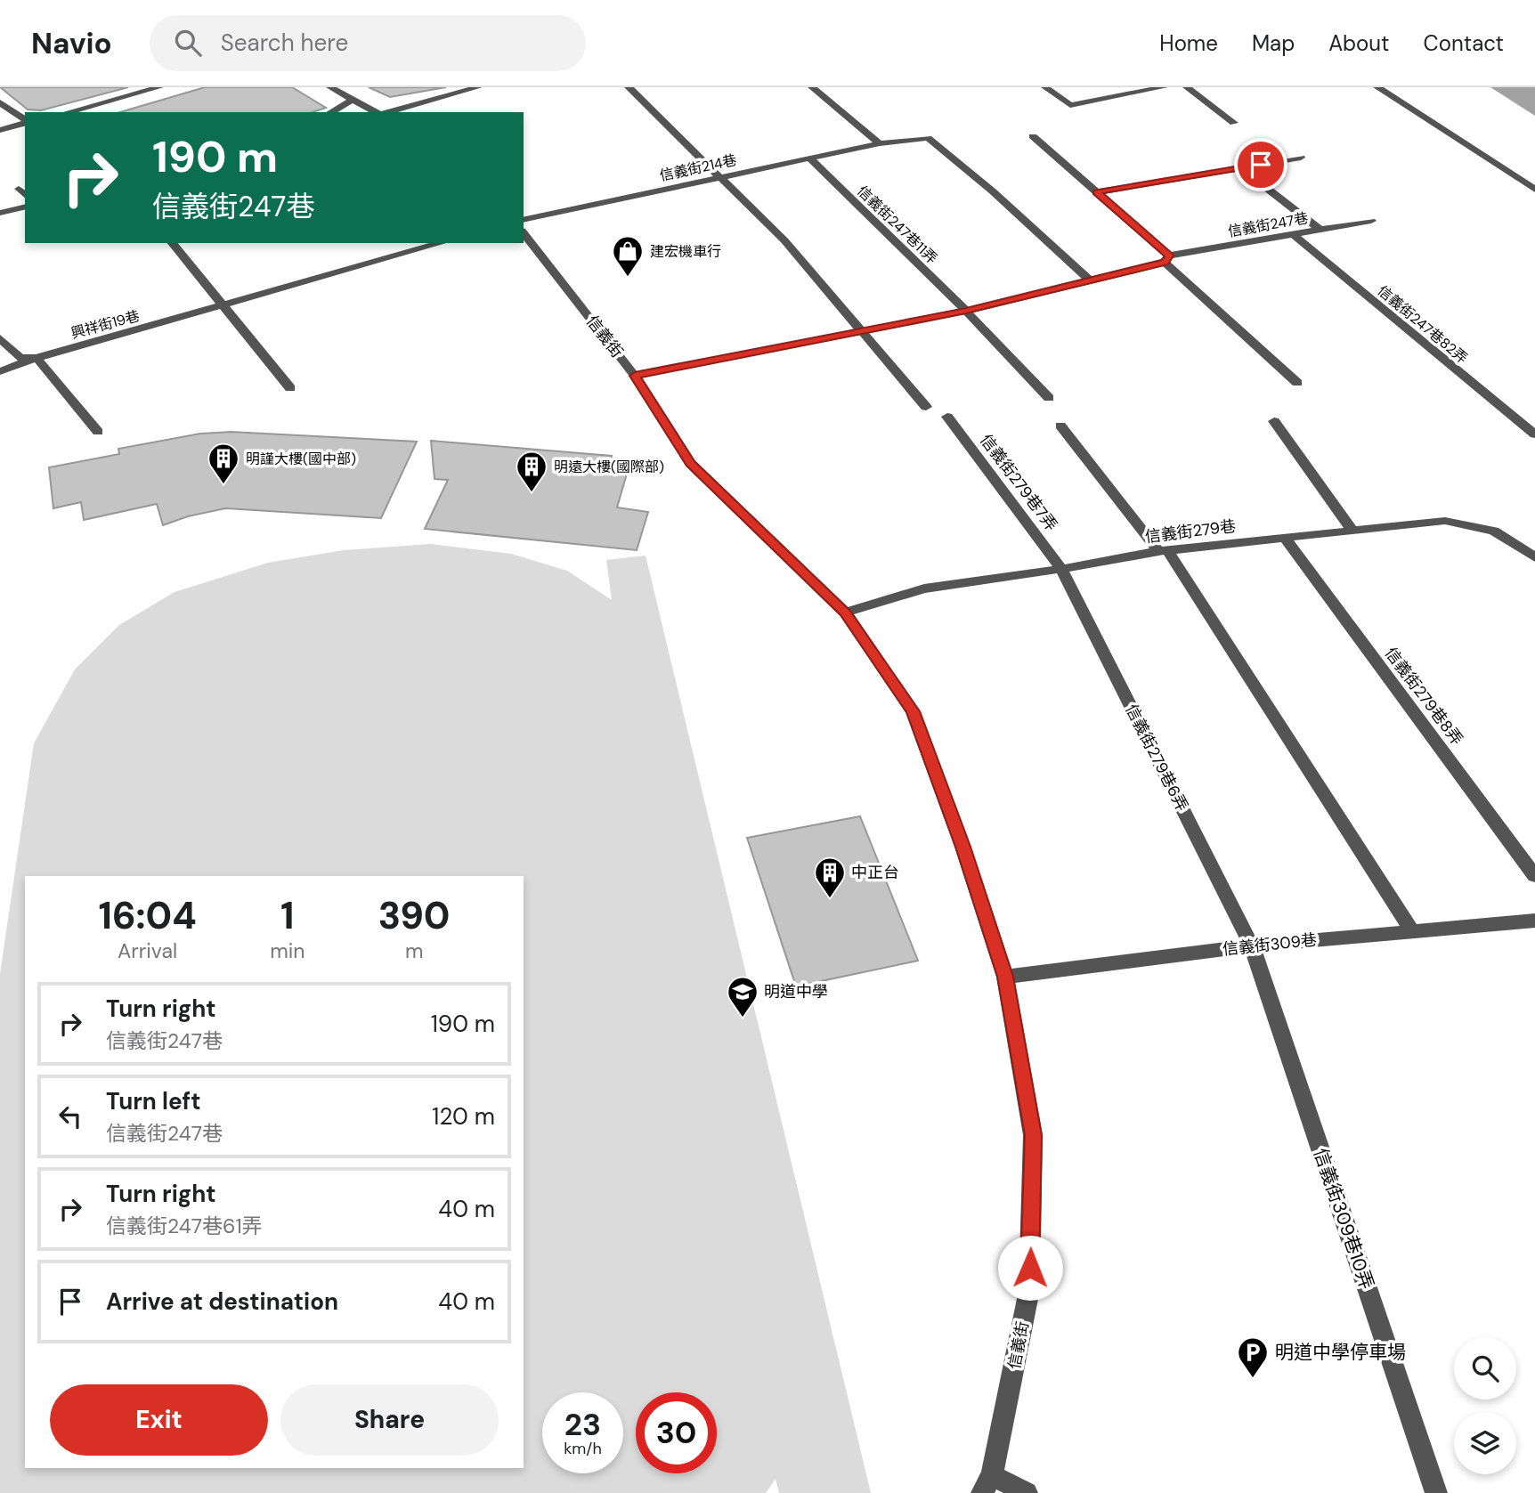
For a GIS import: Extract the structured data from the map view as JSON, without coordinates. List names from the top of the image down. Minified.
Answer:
{"streets":{"street":["信義街214巷","信義街247巷11弄","信義街247巷","興祥街19巷","信義街247巷82弄","信義街","信義街279巷7弄","信義街279巷","信義街279巷8弄","信義街279巷6弄","信義街309巷","信義街309巷10弄"]},"crossings":[["信義街214巷","信義街247巷11弄"],["信義街214巷","信義街247巷"],["信義街247巷11弄","信義街247巷"],["信義街247巷","信義街247巷82弄"],["信義街247巷","信義街"],["信義街","信義街279巷"],["信義街","信義街309巷"],["信義街279巷7弄","信義街279巷"],["信義街279巷7弄","信義街279巷6弄"],["信義街279巷","信義街279巷8弄"],["信義街279巷","信義街279巷6弄"],["信義街279巷6弄","信義街309巷"],["信義街279巷6弄","信義街309巷10弄"],["信義街309巷","信義街309巷10弄"]],"places":{"shop":["建宏機車行"],"building":["明謹大樓(國中部)","明遠大樓(國際部)","中正台"],"school or university":["明道中學"],"parking":["明道中學停車場"]},"page":{"header":"Navio","search":"Search here","nav":["Home","Map","About","Contact"],"turn":["190 m","信義街247巷"],"eta":["16:04","Arrival","1","min","390","m"],"list":[{"name":"Turn right","note":"信義街247巷","value":"190 m"},{"name":"Turn left","note":"信義街247巷","value":"120 m"},{"name":"Turn right","note":"信義街247巷61弄","value":"40 m"},{"name":"Arrive at destination","value":"40 m"}],"buttons":["Exit","Share"],"speed":"23 km/h","limit":"30"}}
